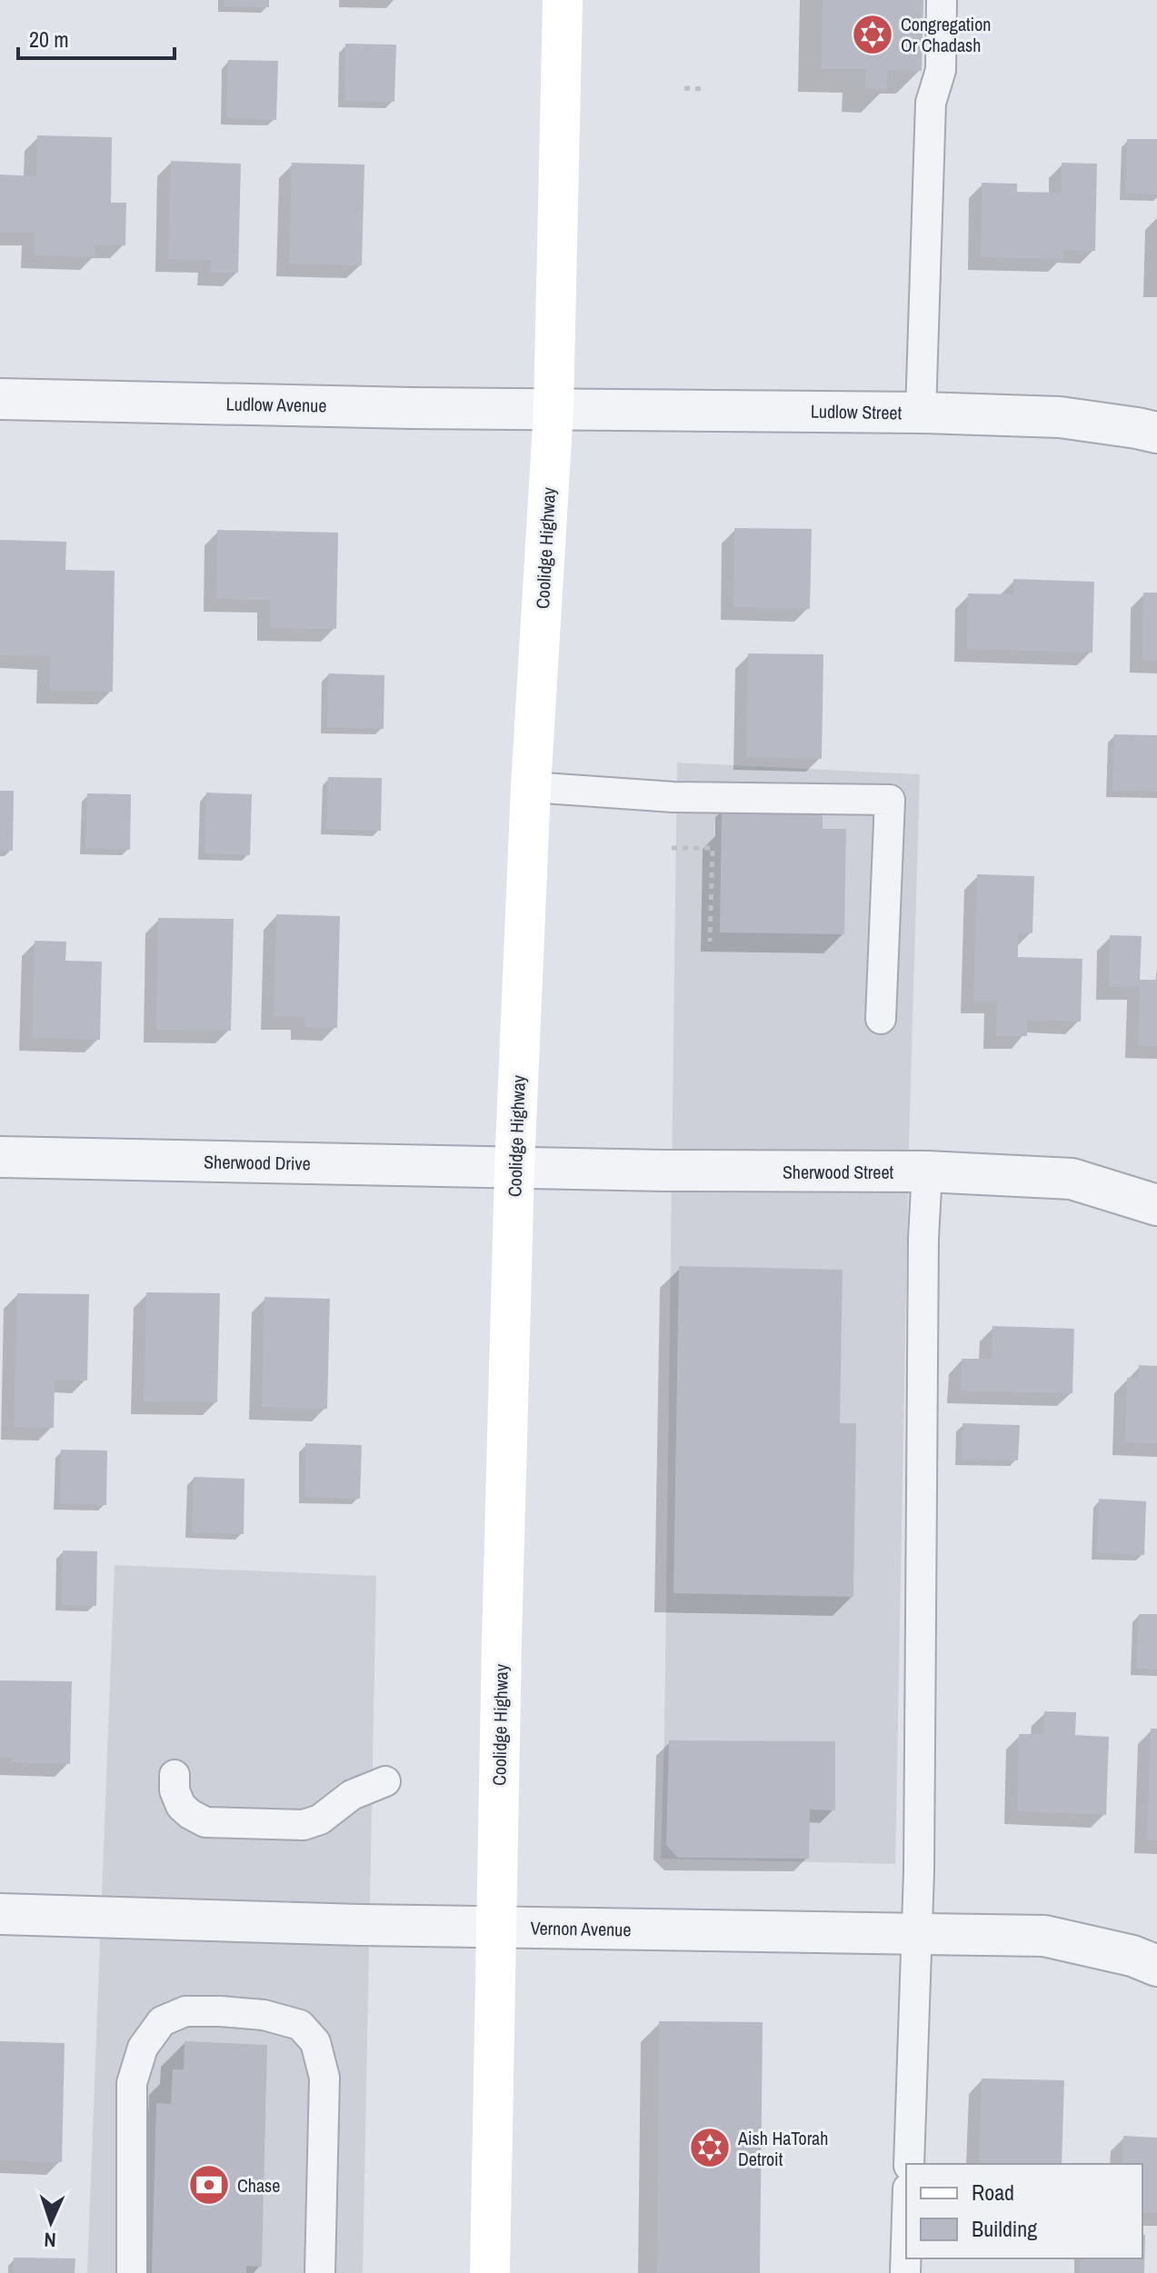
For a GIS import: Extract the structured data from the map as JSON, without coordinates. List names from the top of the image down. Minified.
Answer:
{"streets":{"main road":["Coolidge Highway"],"street":["Ludlow Avenue","Ludlow Street","Sherwood Drive","Sherwood Street","Vernon Avenue"]},"crossings":[["Ludlow Avenue","Ludlow Street"],["Ludlow Avenue","Coolidge Highway"],["Ludlow Street","Coolidge Highway"],["Coolidge Highway","Sherwood Drive"],["Coolidge Highway","Sherwood Street"],["Coolidge Highway","Vernon Avenue"],["Sherwood Drive","Sherwood Street"]],"places":{"synagogue":["Congregation Or Chadash","Aish HaTorah Detroit"],"bank":["Chase"]},"legend":["Road","Building"],"scale_bar":"20 m","north":"bottom"}
